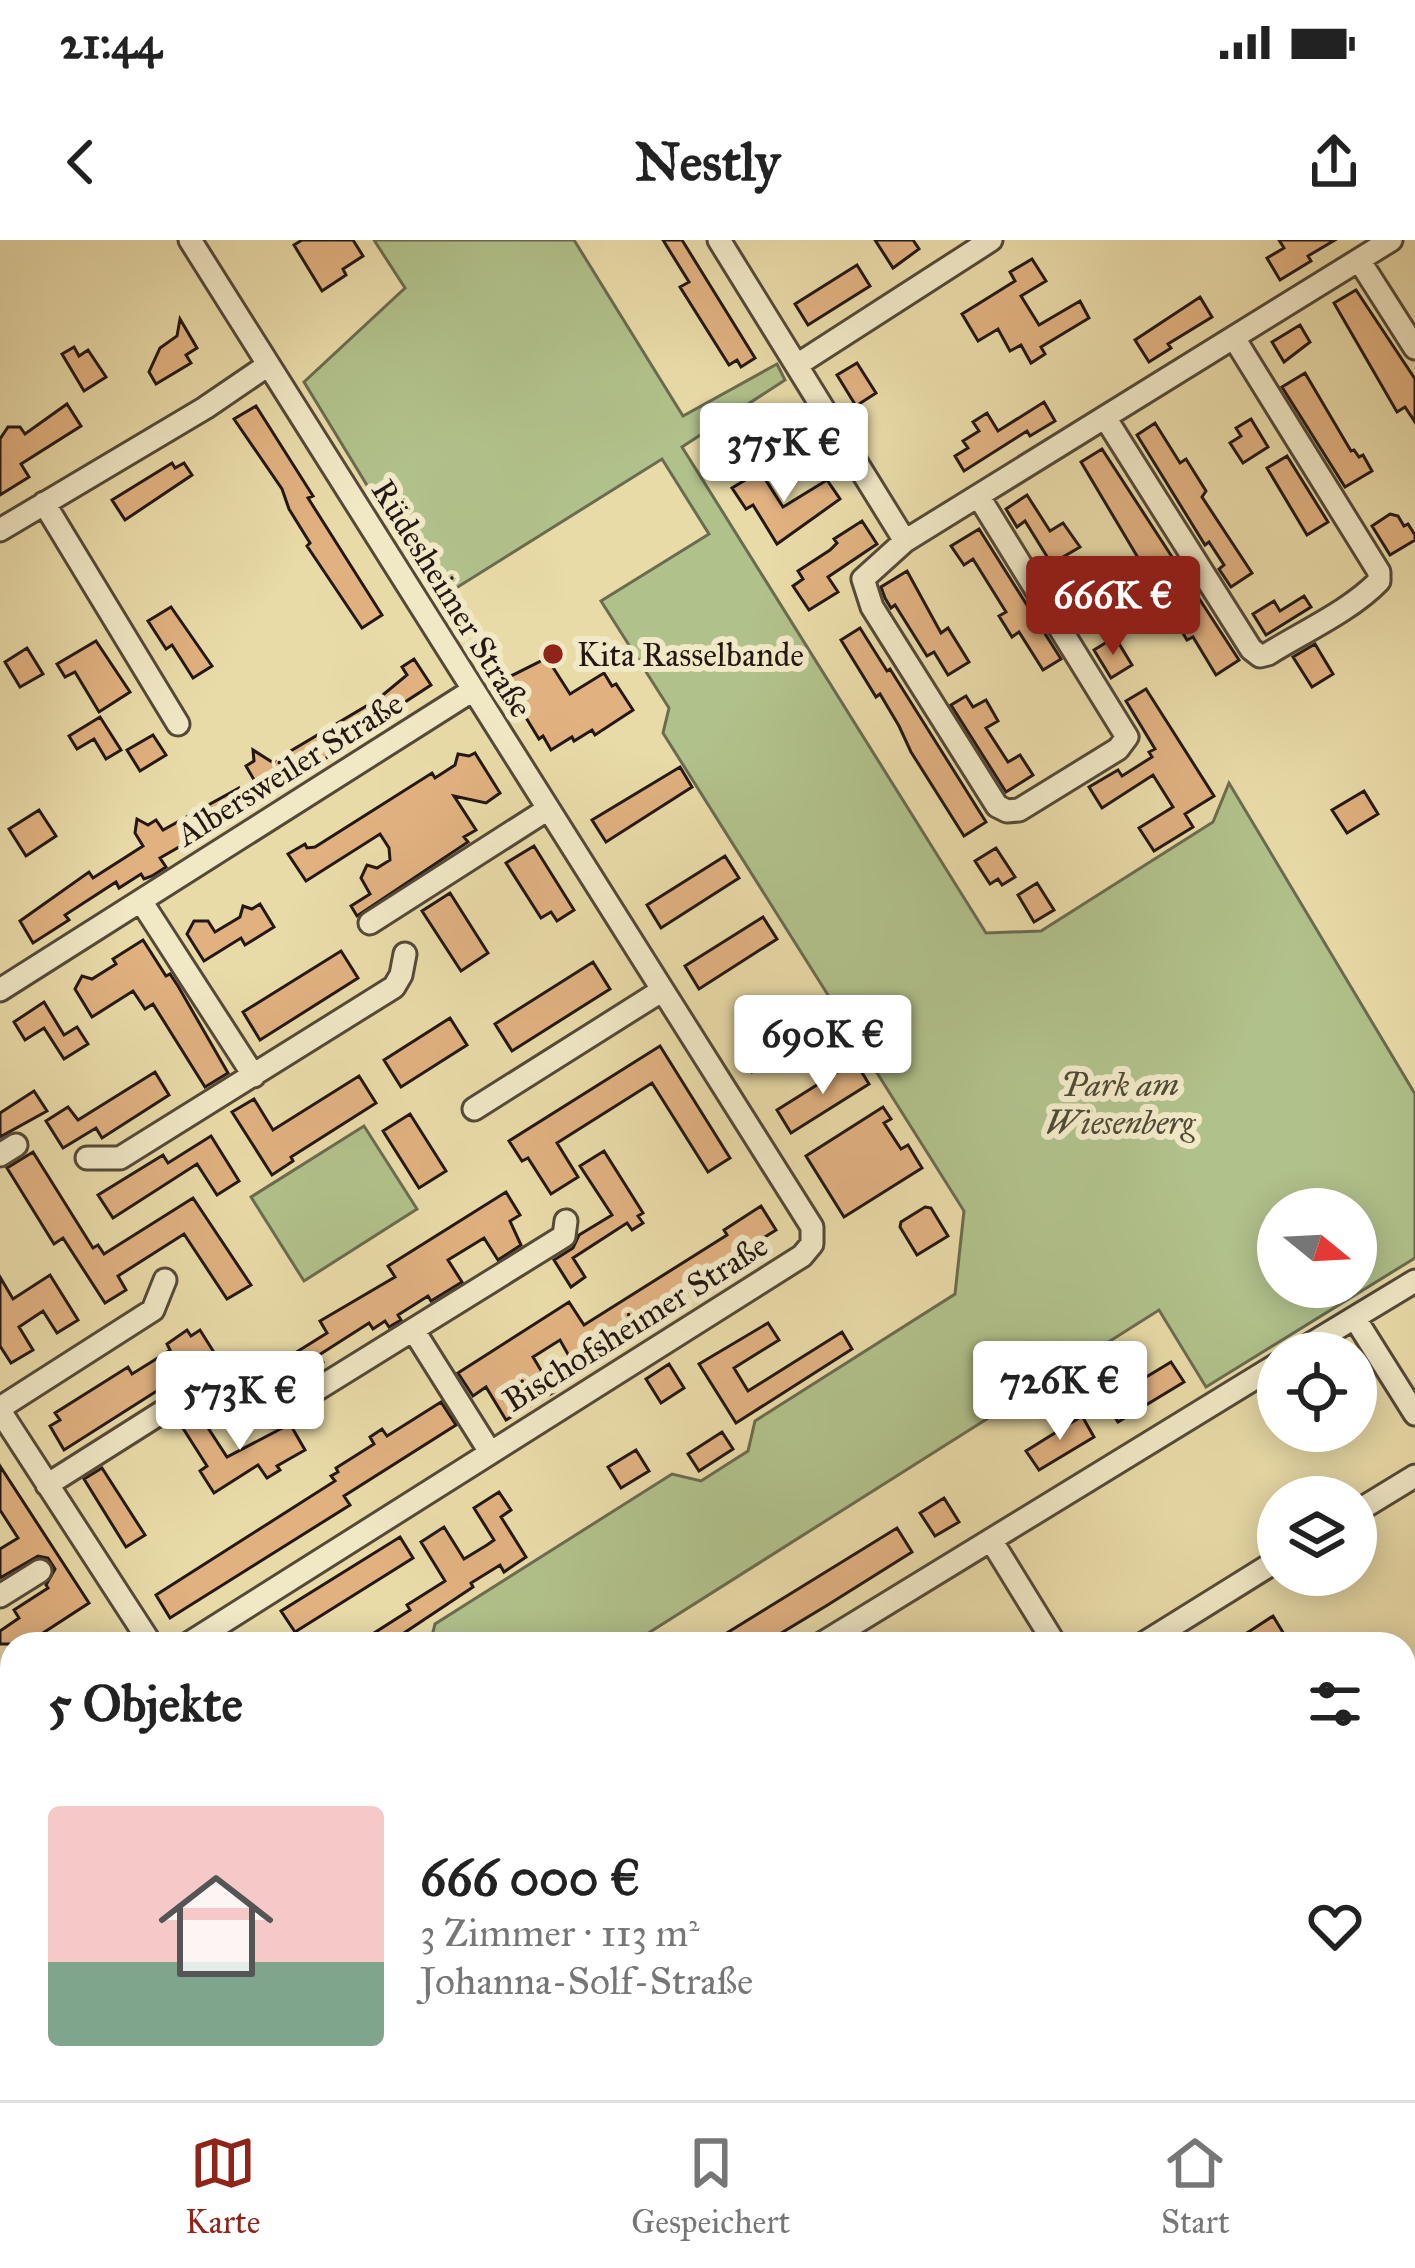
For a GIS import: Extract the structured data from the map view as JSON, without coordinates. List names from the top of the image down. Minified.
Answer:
{"streets":{"street":["Rüdesheimer Straße","Albersweiler Straße","Bischofsheimer Straße"]},"crossings":[["Rüdesheimer Straße","Albersweiler Straße"],["Rüdesheimer Straße","Bischofsheimer Straße"]],"parks":["Park am Wiesenberg"],"places":["Kita Rasselbande"],"north":"right","page":{"status":"21:44","header":"Nestly","price":["375K €","666K €","690K €","726K €","573K €"],"heading":"5 Objekte","list":[{"name":"666 000 €","note":"3 Zimmer · 113 m² · Johanna-Solf-Straße"}],"tabs":["Karte","Gespeichert","Start"]}}
